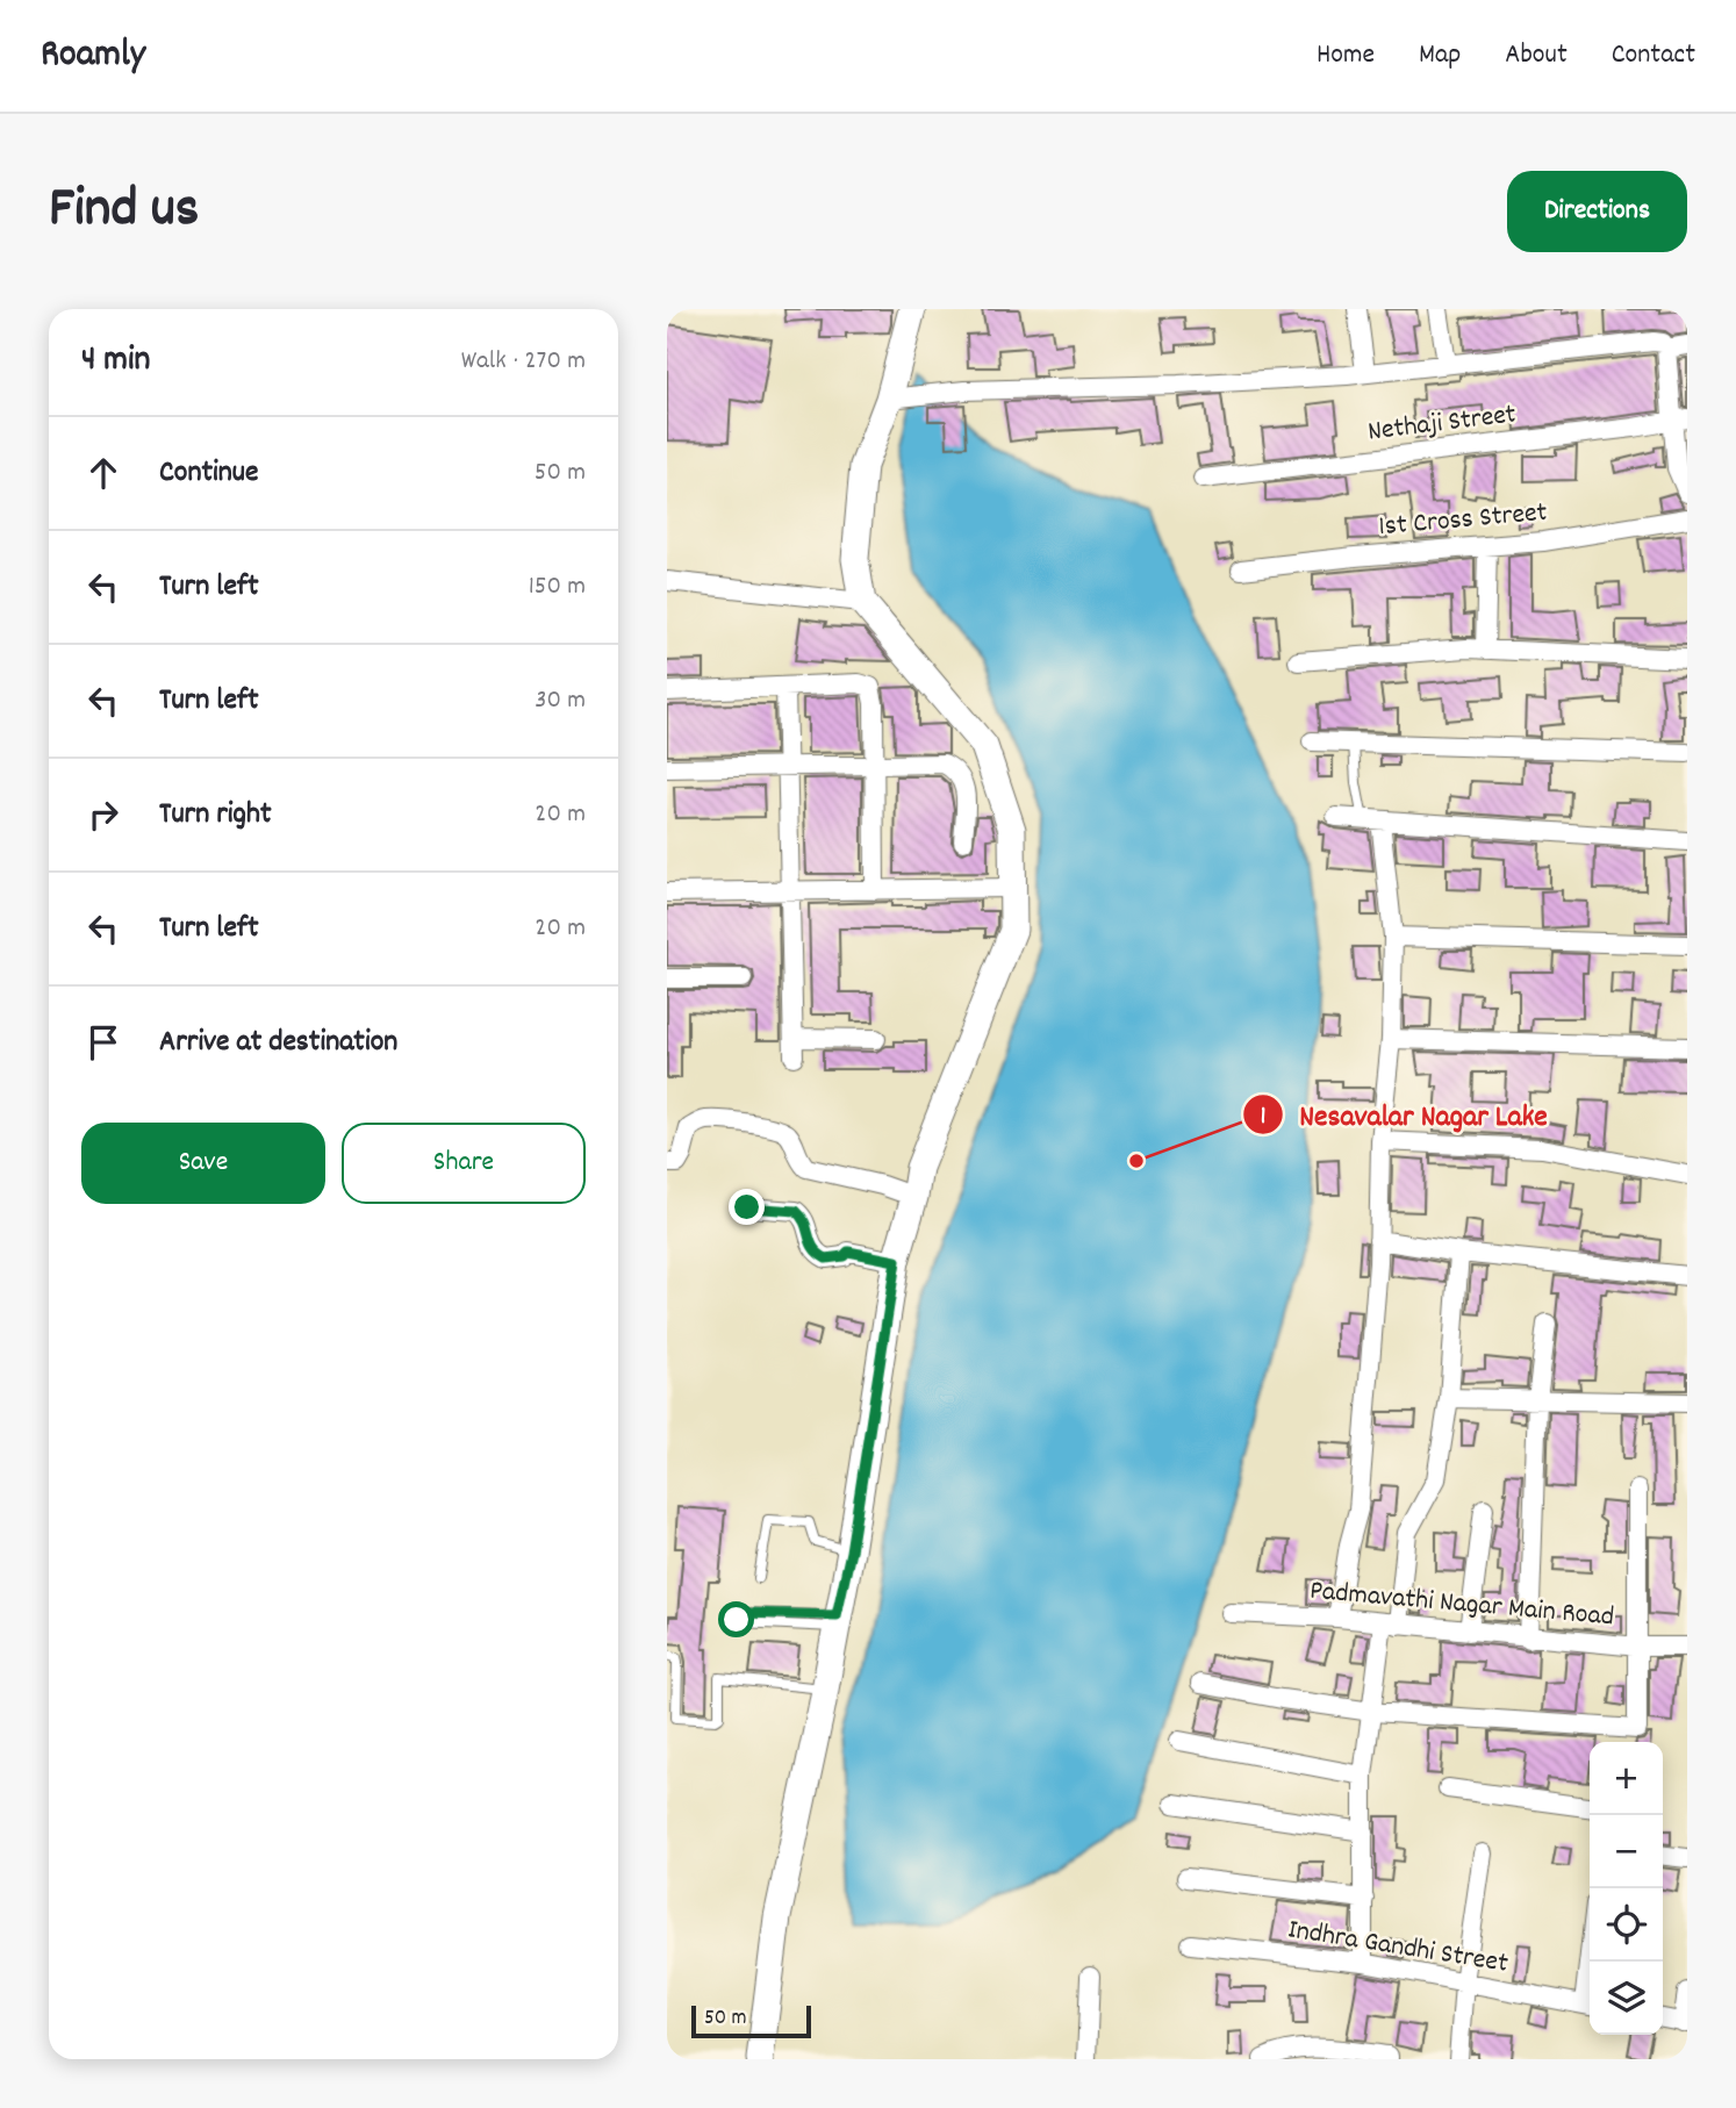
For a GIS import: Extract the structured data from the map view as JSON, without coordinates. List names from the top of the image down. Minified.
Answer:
{"streets":{"street":["Nethaji Street","1st Cross Street","Padmavathi Nagar Main Road","Indhra Gandhi Street"]},"places":["Nesavalar Nagar Lake"],"scale_bar":"50 m","page":{"header":"Roamly","nav":["Home","Map","About","Contact"],"title":"Find us","buttons":["Directions",["Save","Share"]],"heading":["4 min","Walk · 270 m"],"list":[["Continue","50 m"],["Turn left","150 m"],["Turn left","30 m"],["Turn right","20 m"],["Turn left","20 m"],"Arrive at destination"],"map_buttons":["+","−"],"scale":"50 m"}}
